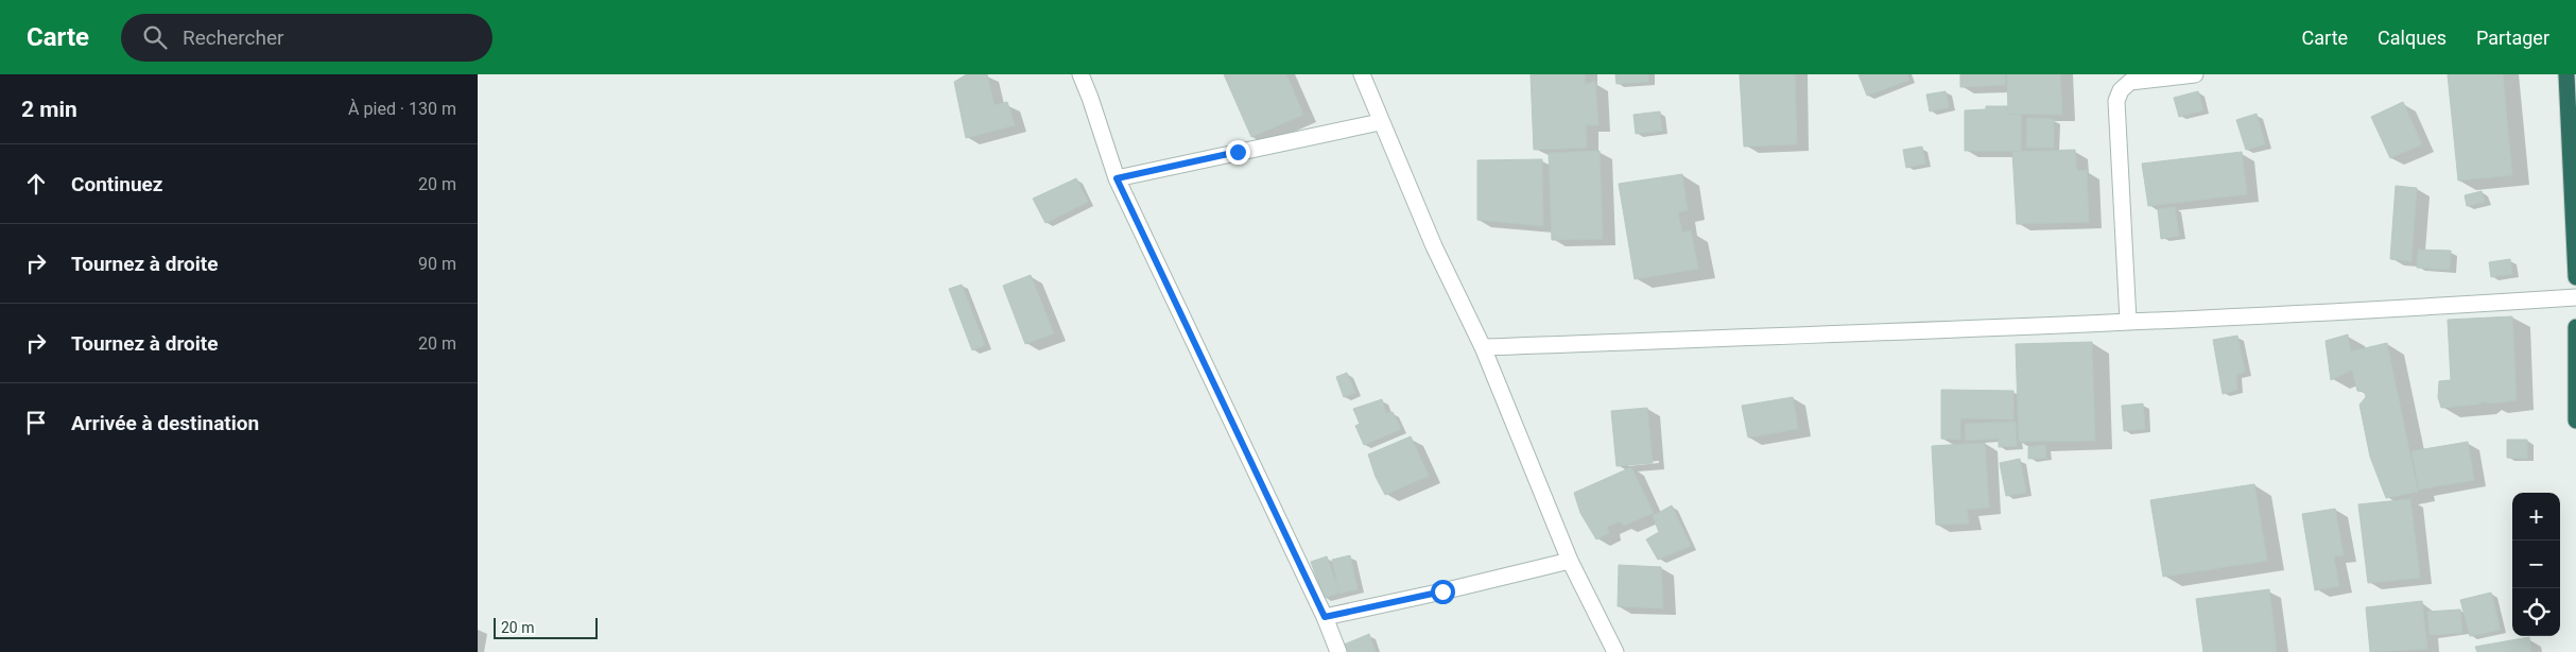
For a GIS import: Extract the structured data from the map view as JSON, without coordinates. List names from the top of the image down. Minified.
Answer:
{"scale_bar":"20 m","page":{"header":"Carte","search":"Rechercher","nav":["Carte","Calques","Partager"],"heading":["2 min","À pied · 130 m"],"list":[["Continuez","20 m"],["Tournez à droite","90 m"],["Tournez à droite","20 m"],"Arrivée à destination"],"map_buttons":["+","−"],"scale":"20 m"}}
